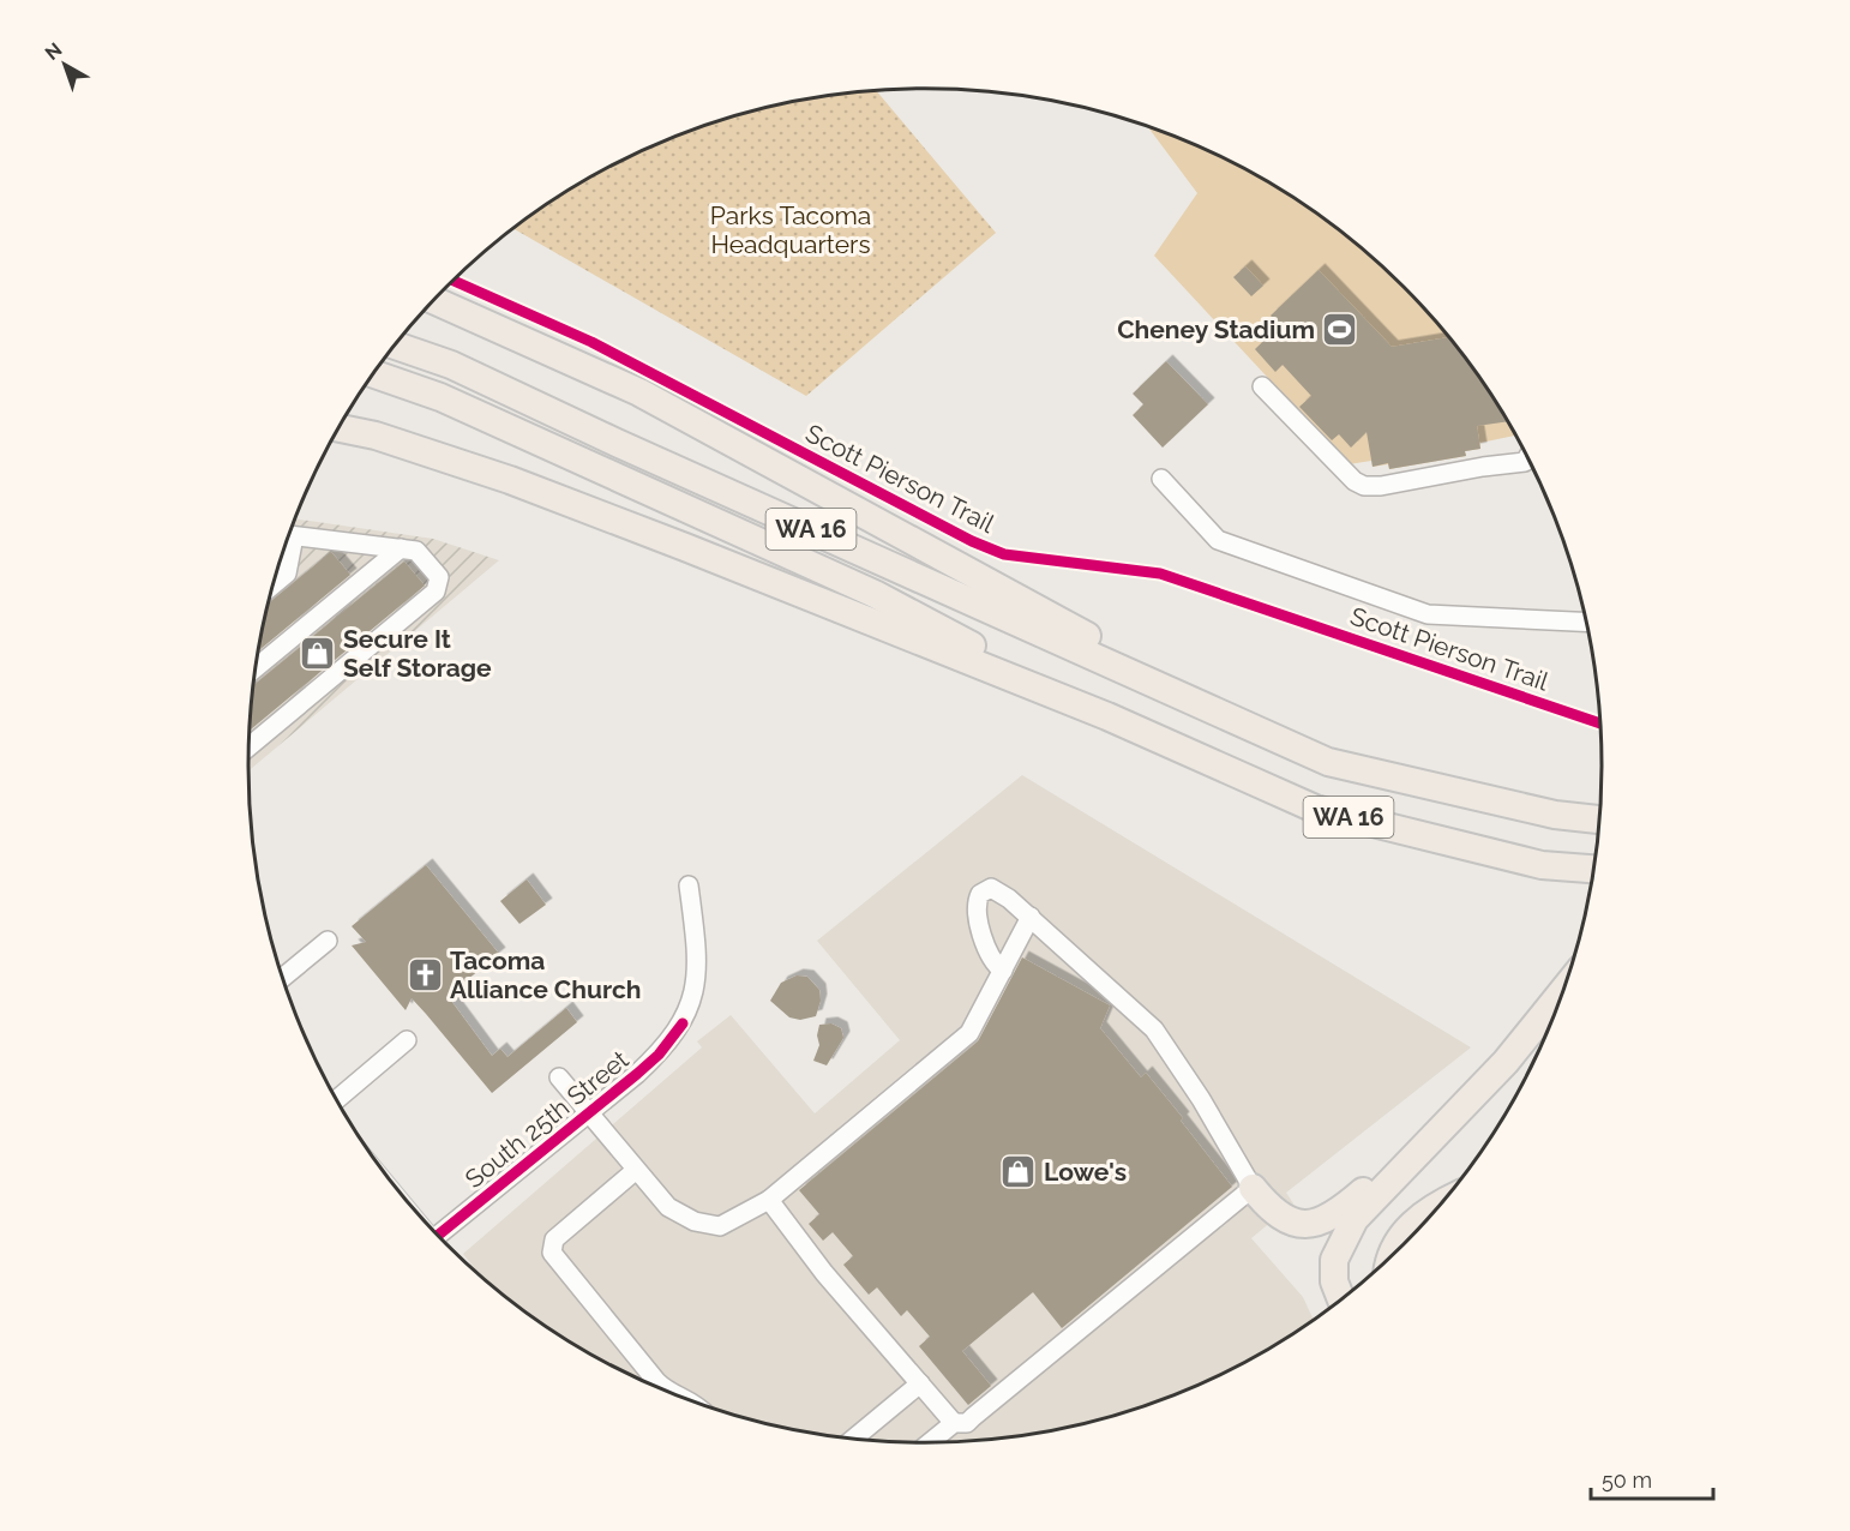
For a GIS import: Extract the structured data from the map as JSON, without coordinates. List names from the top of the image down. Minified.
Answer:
{"streets":{"highway":["WA 16"],"street":["South 25th Street"],"cycle path":["Scott Pierson Trail"]},"parks":["Parks Tacoma Headquarters"],"places":{"sports":["Cheney Stadium"],"shop":["Secure It Self Storage","Lowe's"],"church":["Tacoma Alliance Church"]},"scale_bar":"50 m","north":"top left"}
